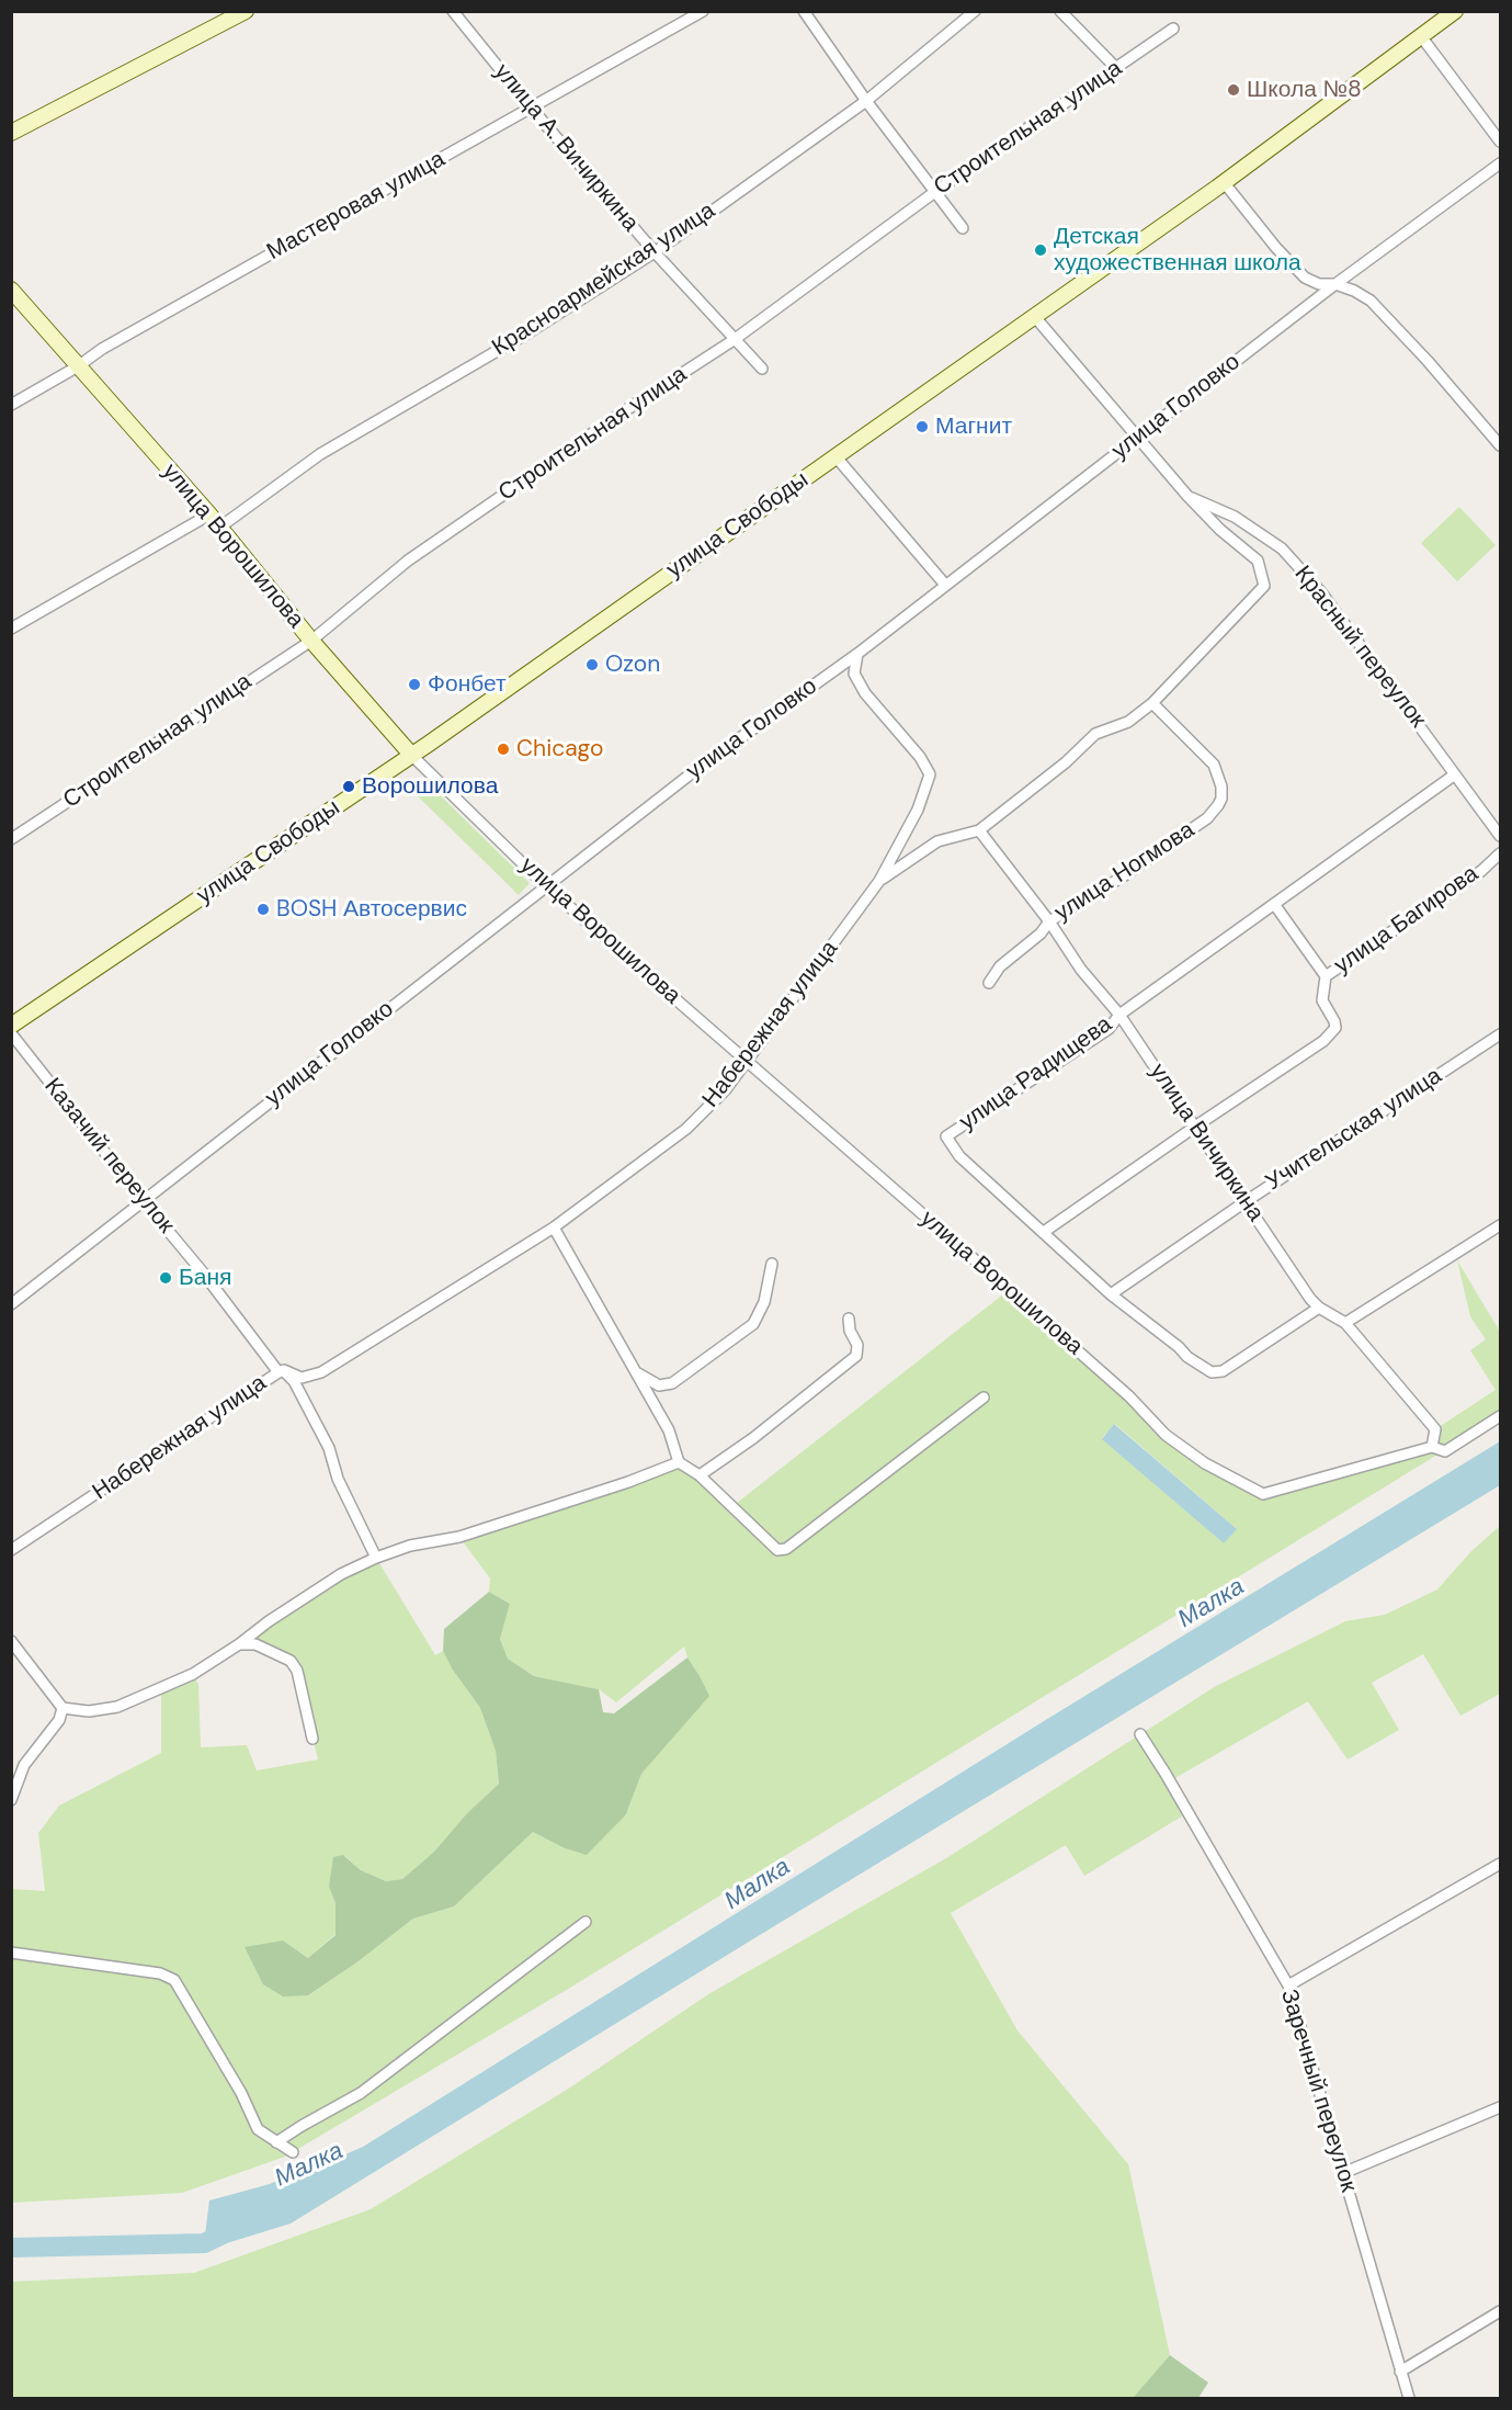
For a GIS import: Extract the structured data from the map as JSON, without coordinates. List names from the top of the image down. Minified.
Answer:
{"streets":{"main road":["улица Свободы","улица Ворошилова"],"street":["Строительная улица","улица А. Вичиркина","Мастеровая улица","Красноармейская улица","улица Головко","Красный переулок","улица Ногмова","улица Багирова","Набережная улица","улица Радищева","Учительская улица","улица Вичиркина","Казачий переулок","Заречный переулок"]},"crossings":[["Строительная улица","улица А. Вичиркина"],["Строительная улица","улица Ворошилова"],["улица А. Вичиркина","Мастеровая улица"],["улица А. Вичиркина","Красноармейская улица"],["Мастеровая улица","улица Ворошилова"],["Красноармейская улица","улица Ворошилова"],["улица Головко","улица Ворошилова"],["улица Головко","Красный переулок"],["улица Головко","Набережная улица"],["улица Головко","Казачий переулок"],["улица Свободы","улица Ворошилова"],["улица Свободы","Красный переулок"],["улица Ворошилова","Набережная улица"],["улица Ворошилова","улица Вичиркина"],["Красный переулок","Набережная улица"],["Красный переулок","улица Радищева"],["улица Ногмова","Набережная улица"],["улица Ногмова","улица Вичиркина"],["улица Багирова","улица Радищева"],["улица Багирова","улица Вичиркина"],["Набережная улица","улица Вичиркина"],["Набережная улица","Казачий переулок"],["улица Радищева","Учительская улица"],["улица Радищева","улица Вичиркина"],["Учительская улица","улица Вичиркина"]],"water":["Малка"],"places":["Школа №8","Детская художественная школа","Магнит","Ozon","Фонбет","Chicago","Ворошилова","BOSH Автосервис","Баня"]}
